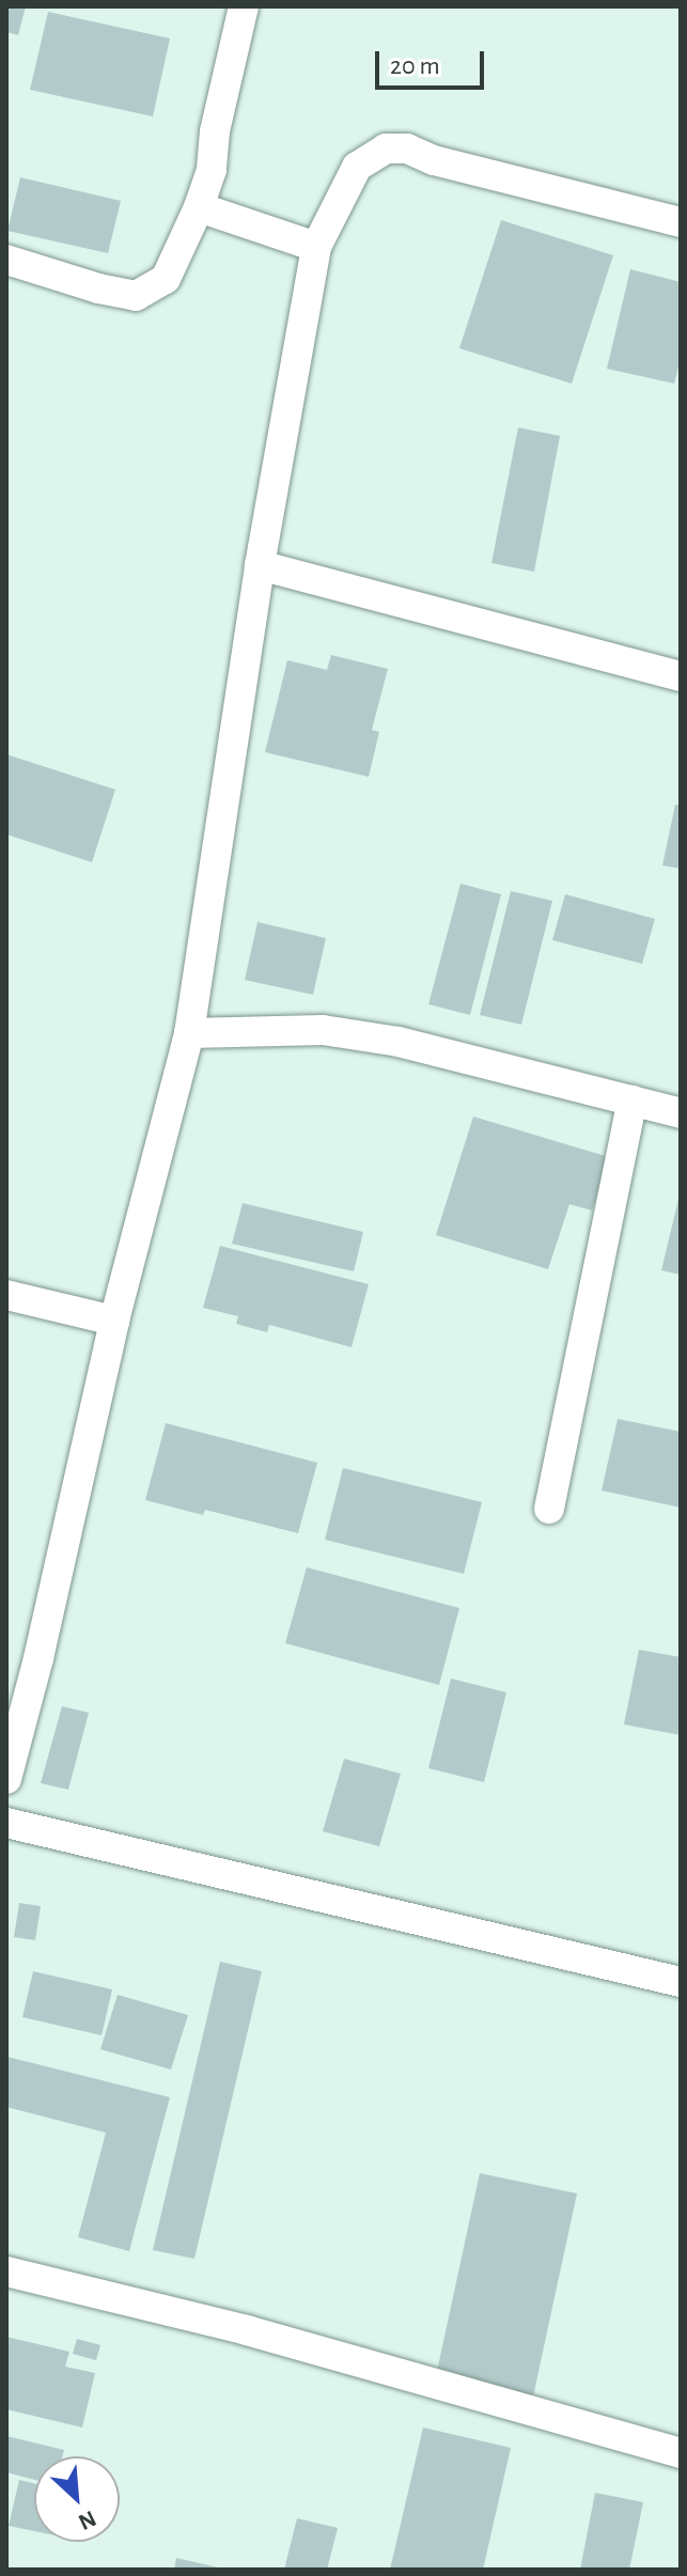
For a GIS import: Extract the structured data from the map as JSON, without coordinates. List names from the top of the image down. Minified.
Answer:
{"scale_bar":"20 m","north":"bottom right"}
